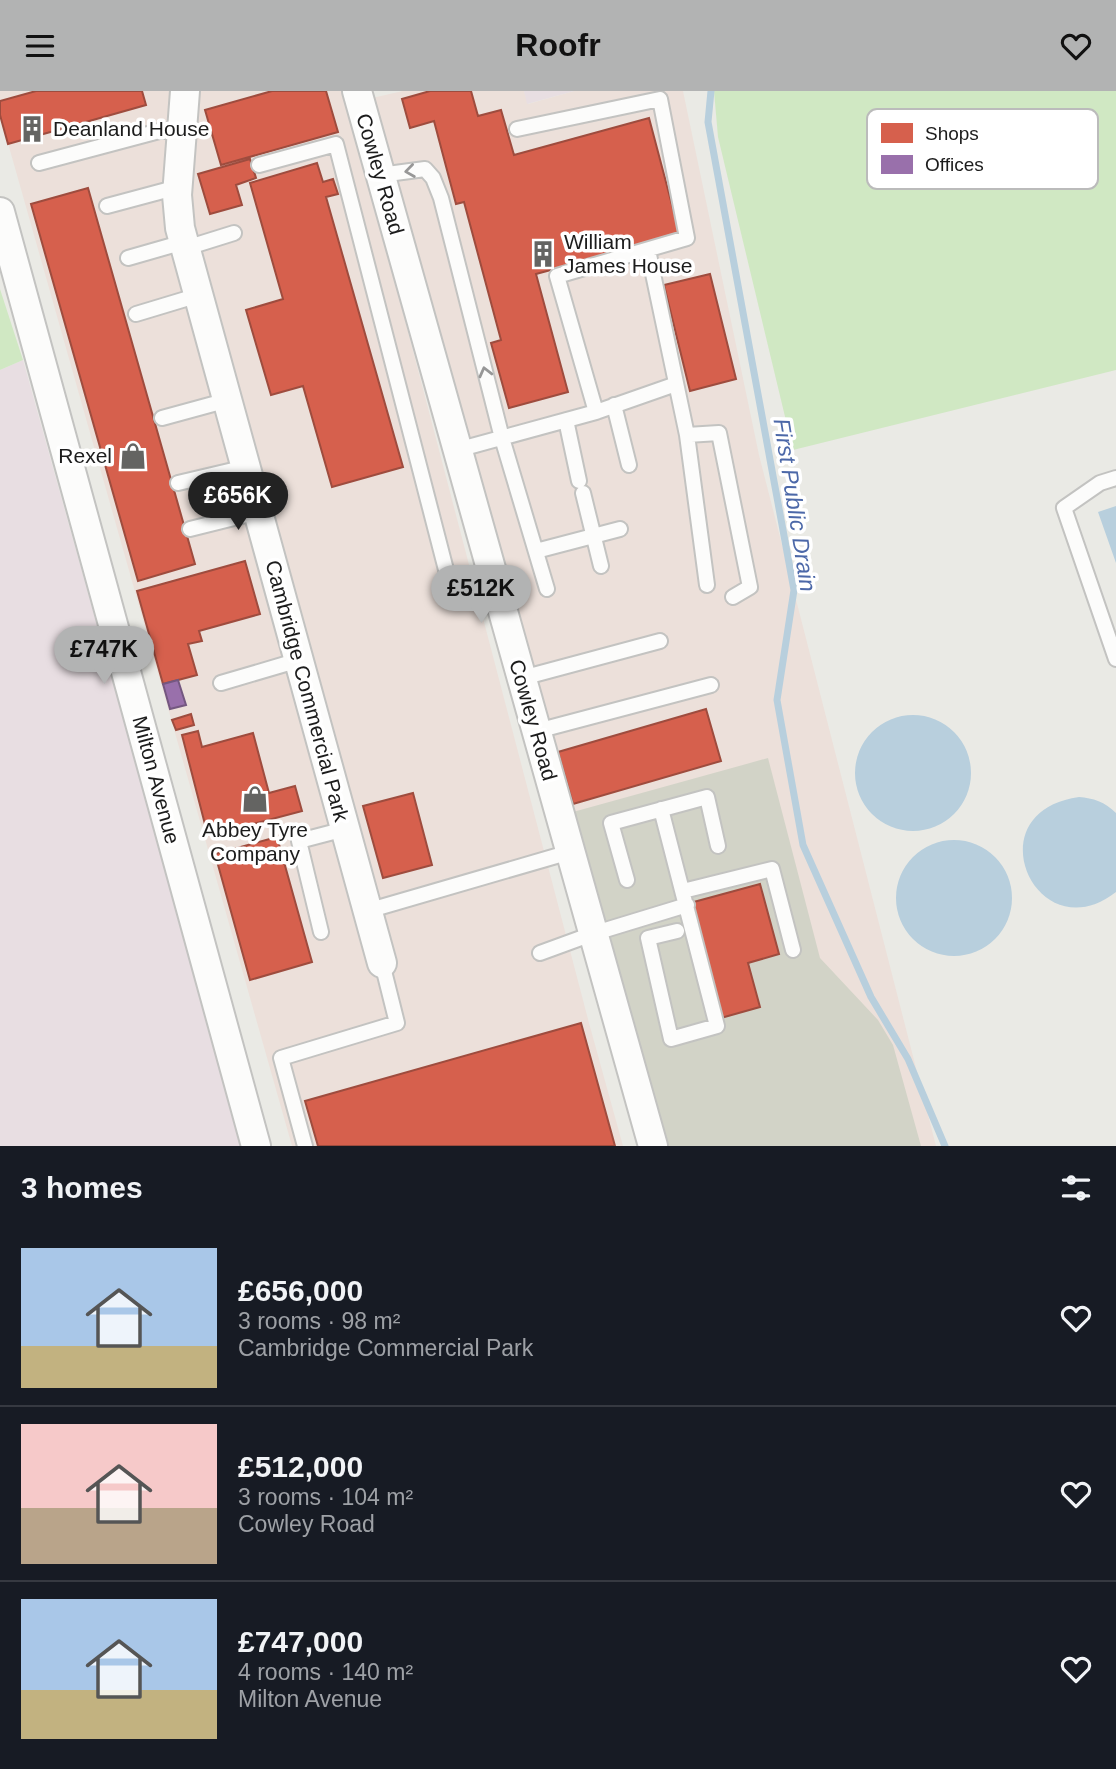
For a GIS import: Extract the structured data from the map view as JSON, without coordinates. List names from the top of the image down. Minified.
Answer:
{"streets":{"street":["Cowley Road","Cambridge Commercial Park","Milton Avenue"]},"water":["First Public Drain"],"places":{"building":["Deanland House","William James House"],"shop":["Rexel","Abbey Tyre Company"]},"legend":["Shops","Offices"],"page":{"header":"Roofr","price":["£656K","£512K","£747K"],"heading":"3 homes","list":[{"name":"£656,000","note":"3 rooms · 98 m² · Cambridge Commercial Park"},{"name":"£512,000","note":"3 rooms · 104 m² · Cowley Road"},{"name":"£747,000","note":"4 rooms · 140 m² · Milton Avenue"}]}}
